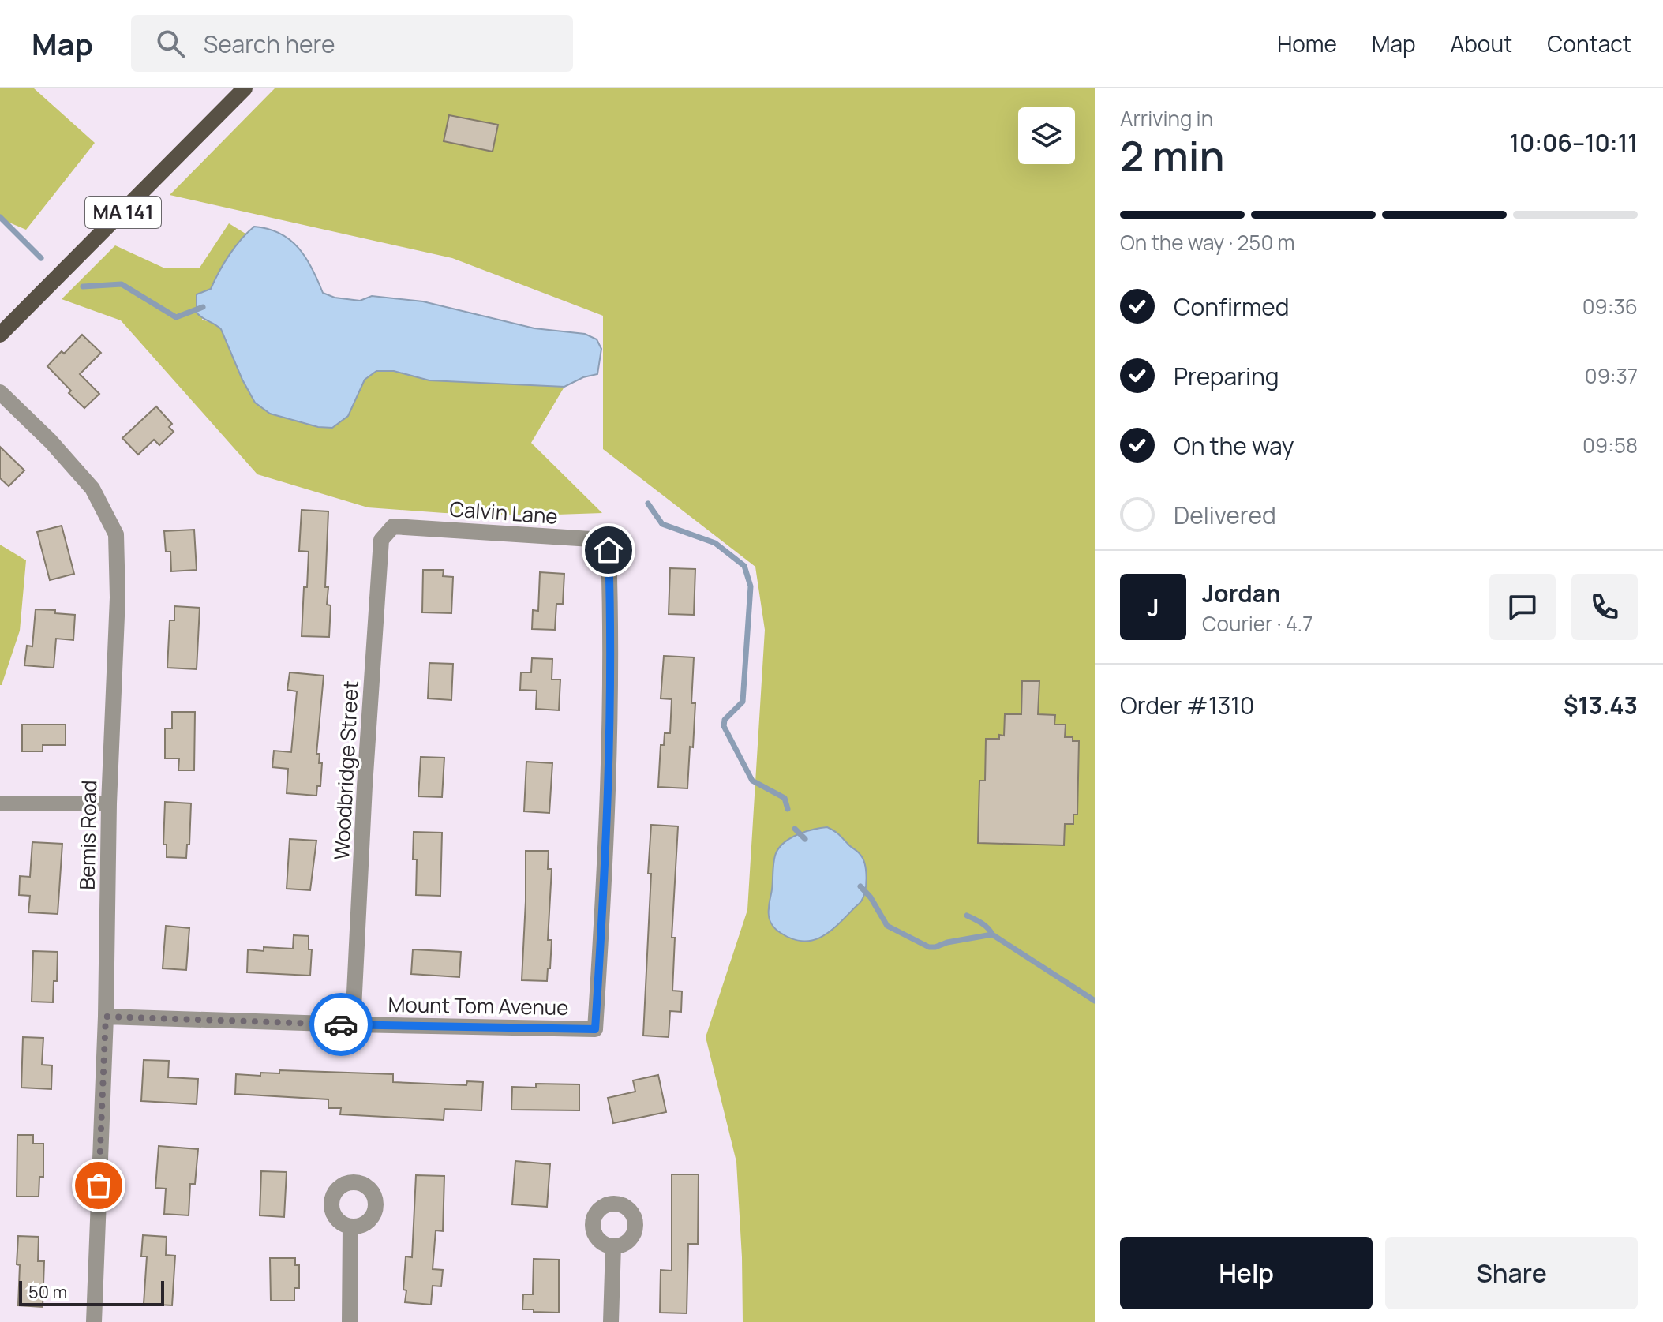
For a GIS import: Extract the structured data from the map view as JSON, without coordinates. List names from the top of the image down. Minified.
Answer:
{"streets":{"main road":["MA 141"],"street":["Calvin Lane","Woodbridge Street","Bemis Road","Mount Tom Avenue"]},"crossings":[["Calvin Lane","Woodbridge Street"],["Calvin Lane","Mount Tom Avenue"],["Woodbridge Street","Mount Tom Avenue"],["Bemis Road","Mount Tom Avenue"]],"scale_bar":"50 m","page":{"header":"Map","search":"Search here","nav":["Home","Map","About","Contact"],"heading":["2 min","Arriving in","10:06–10:11"],"panel":["Jordan","Courier · 4.7","Order #1310","$13.43"],"bar":"On the way · 250 m","list":[["Confirmed","09:36"],["Preparing","09:37"],["On the way","09:58"],"Delivered"],"round":"J","buttons":["Help","Share"],"scale":"50 m"}}
